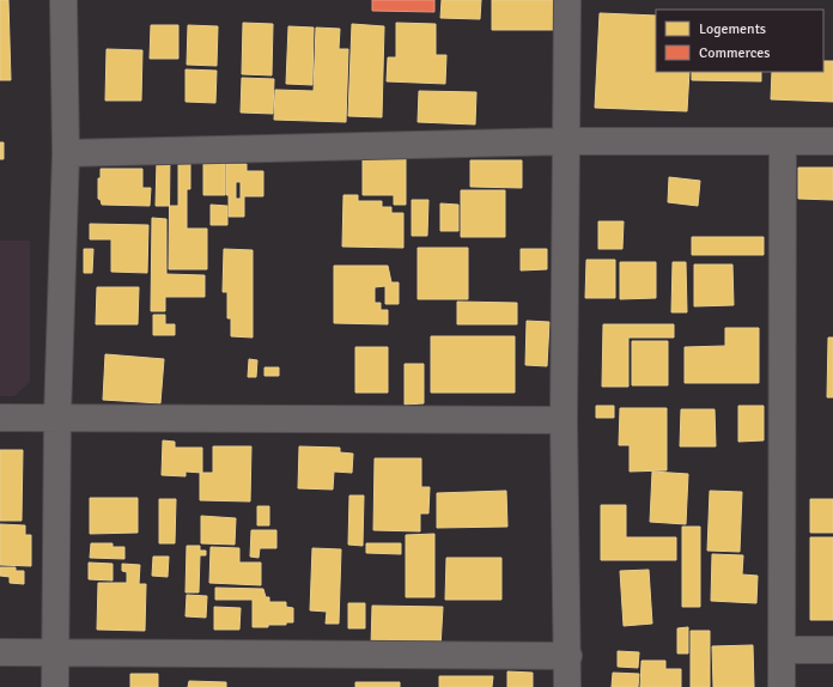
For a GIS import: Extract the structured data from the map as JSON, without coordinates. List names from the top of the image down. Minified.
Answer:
{"legend":["Logements","Commerces"]}
